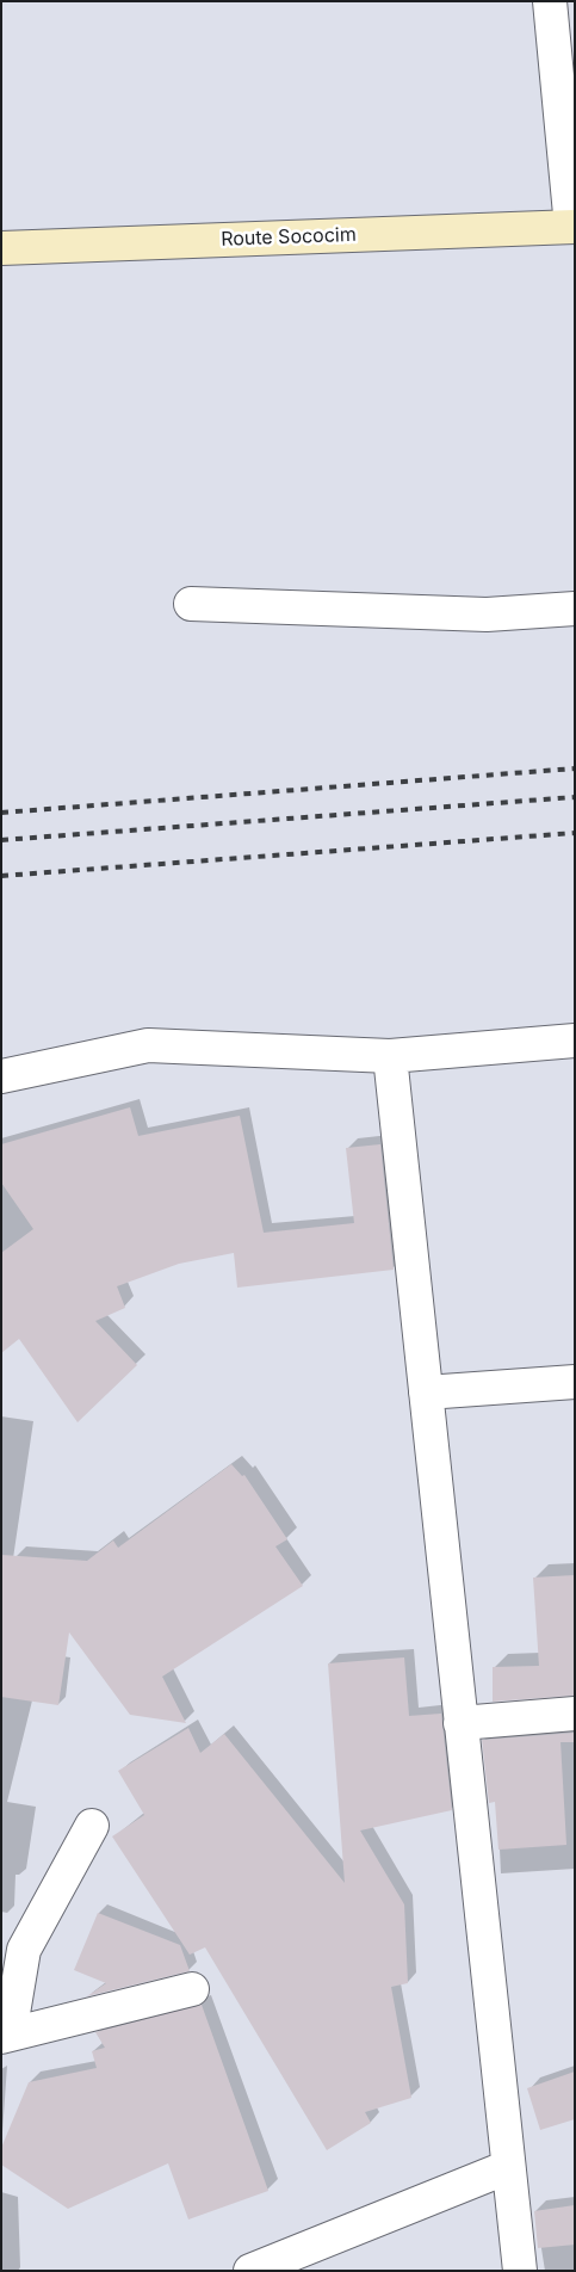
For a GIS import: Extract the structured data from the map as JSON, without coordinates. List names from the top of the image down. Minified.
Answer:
{"streets":{"street":["Route Sococim"]}}
